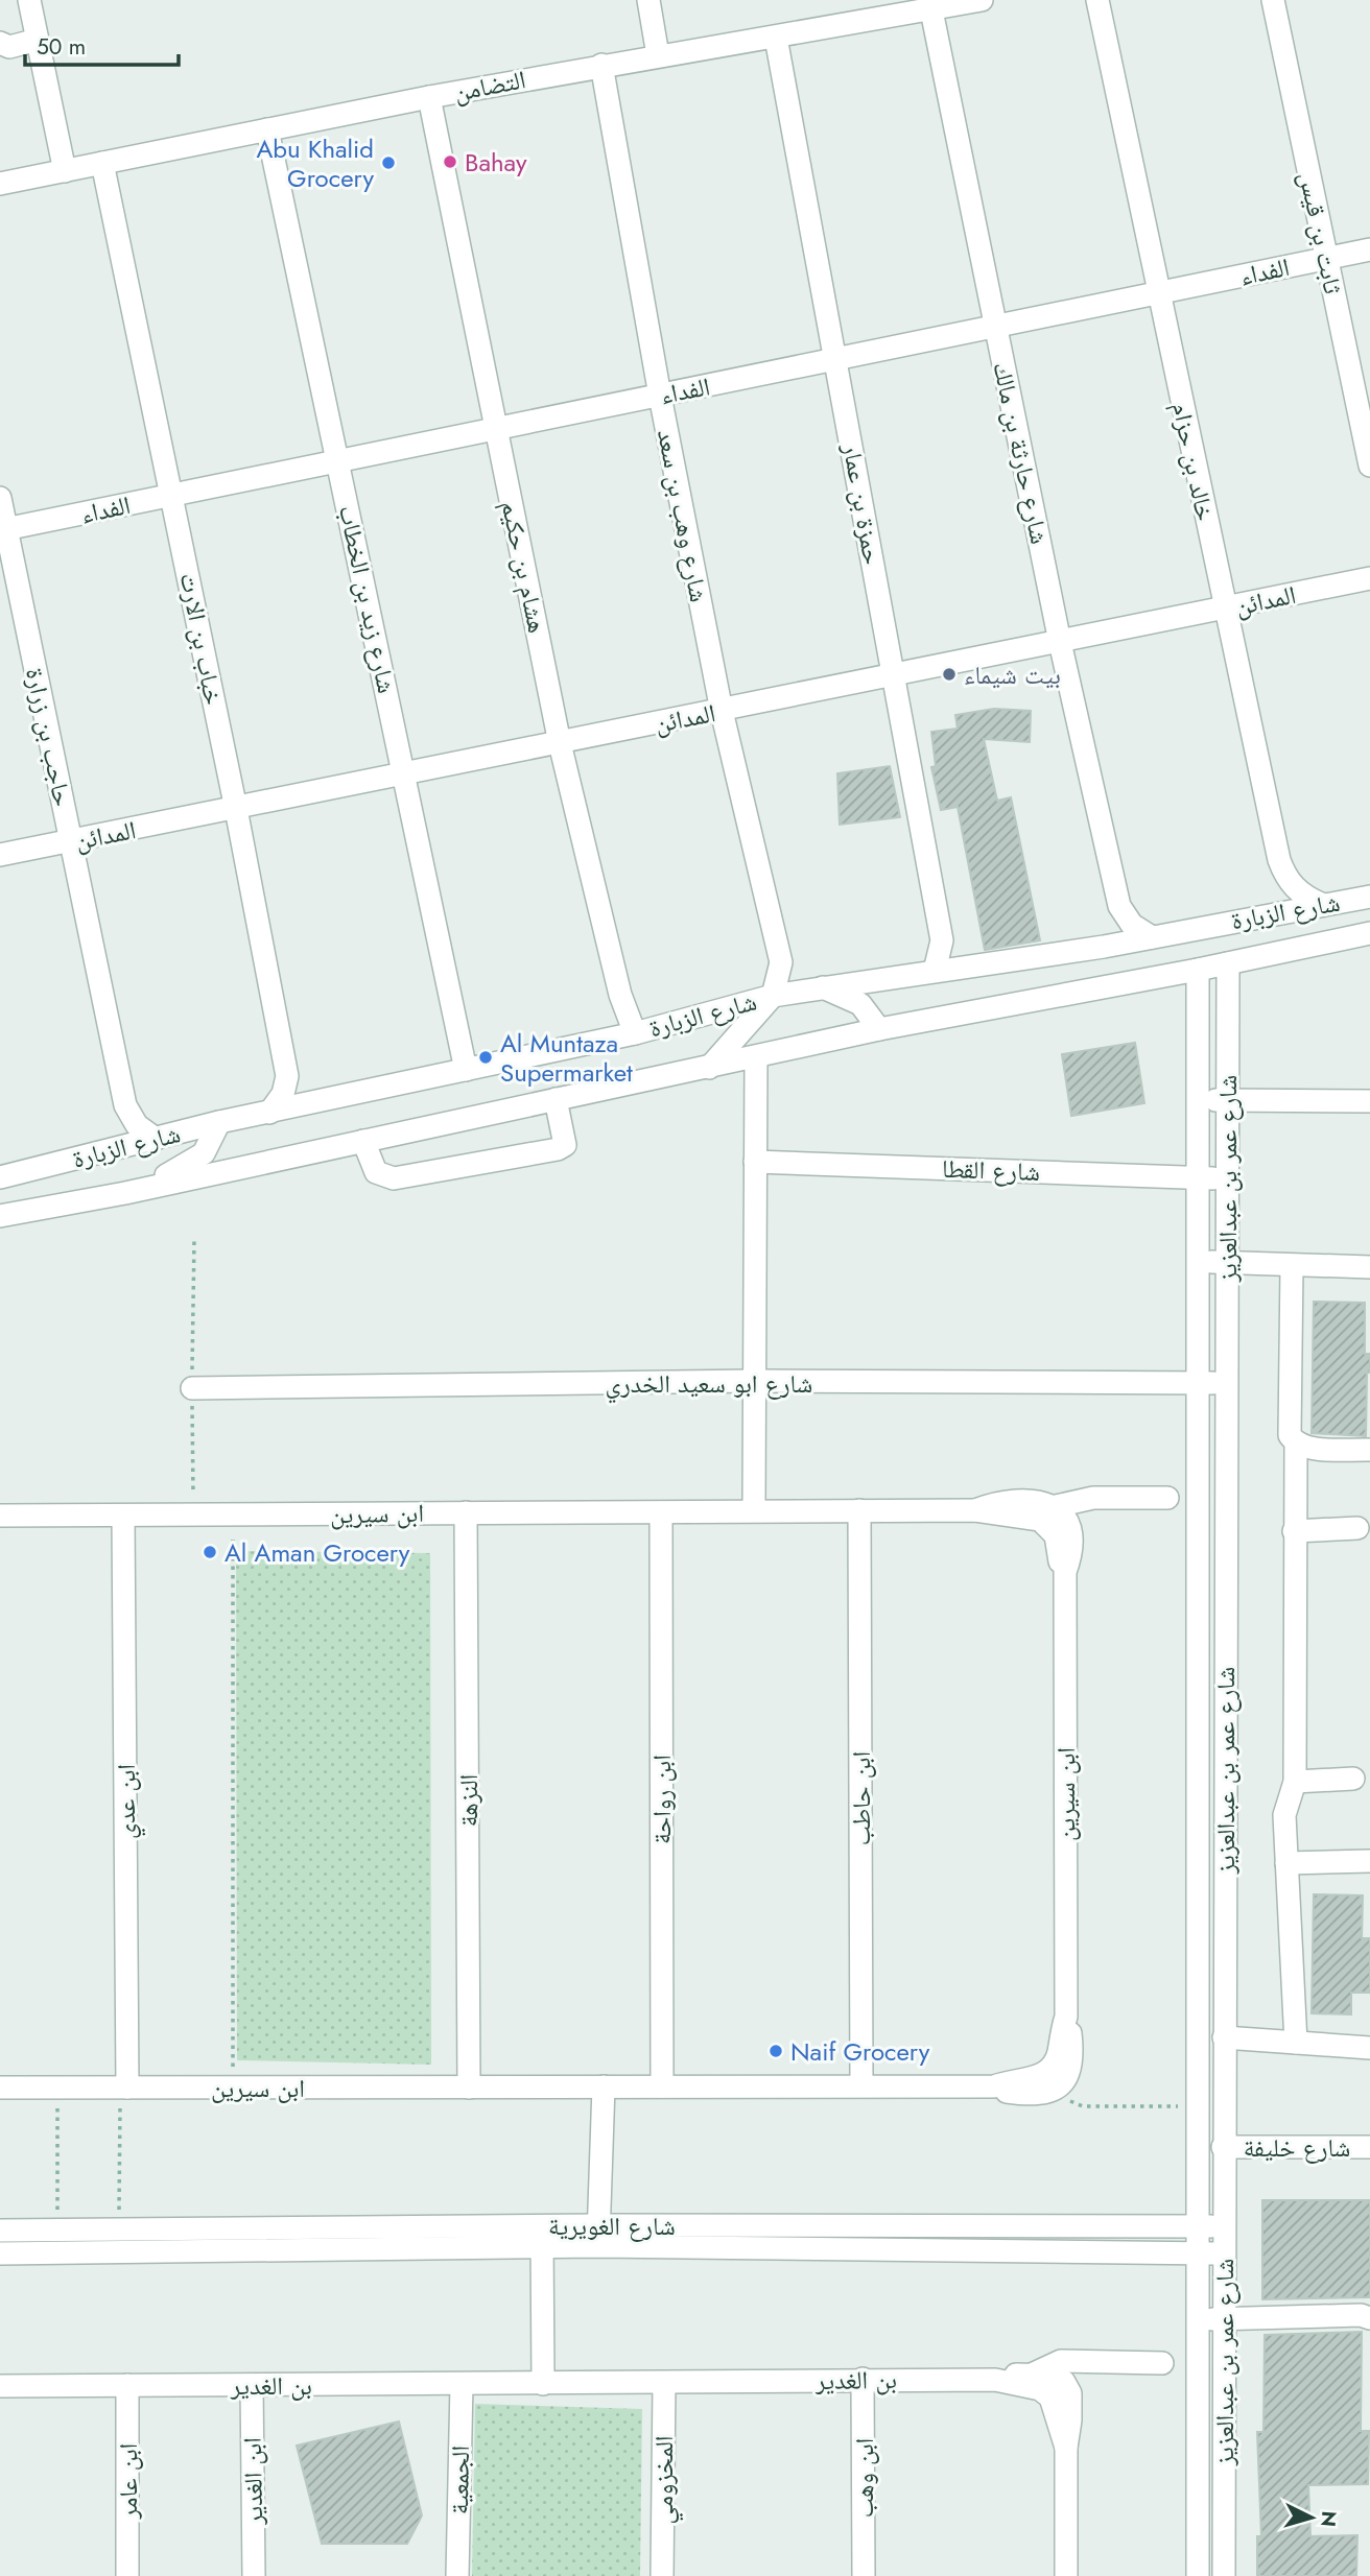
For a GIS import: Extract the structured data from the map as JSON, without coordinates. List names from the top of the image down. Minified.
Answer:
{"streets":{"street":["التضامن","ثابت بن قيس","الفداء","شارع حارثة بن مالك","خالد بن حزام","حمزة بن عمار","شارع وهب بن سعد","هشام بن حكيم","شارع زيد بن الخطاب","المدائن","خباب بن الارت","حاجب بن زرارة","شارع الزبارة","شارع القطا","شارع عمر بن عبدالعزيز","شارع ابو سعيد الخدري","ابن سيرين","ابن حاطب","ابن رواحة","النزهة","ابن عدي","شارع خليفة","شارع الغويرية","بن الغدير","ابن وهب","الجمعية","المخزومي","ابن عامر","ابن الغدير"]},"crossings":[["التضامن","شارع حارثة بن مالك"],["التضامن","حمزة بن عمار"],["التضامن","شارع وهب بن سعد"],["التضامن","هشام بن حكيم"],["التضامن","شارع زيد بن الخطاب"],["التضامن","خباب بن الارت"],["ثابت بن قيس","الفداء"],["الفداء","شارع حارثة بن مالك"],["الفداء","خالد بن حزام"],["الفداء","حمزة بن عمار"],["الفداء","شارع وهب بن سعد"],["الفداء","هشام بن حكيم"],["الفداء","شارع زيد بن الخطاب"],["الفداء","خباب بن الارت"],["الفداء","حاجب بن زرارة"],["شارع حارثة بن مالك","المدائن"],["خالد بن حزام","المدائن"],["خالد بن حزام","شارع الزبارة"],["حمزة بن عمار","المدائن"],["حمزة بن عمار","شارع الزبارة"],["شارع وهب بن سعد","المدائن"],["شارع وهب بن سعد","شارع الزبارة"],["هشام بن حكيم","المدائن"],["هشام بن حكيم","شارع الزبارة"],["شارع زيد بن الخطاب","المدائن"],["شارع زيد بن الخطاب","شارع الزبارة"],["المدائن","خباب بن الارت"],["المدائن","حاجب بن زرارة"],["خباب بن الارت","شارع الزبارة"],["حاجب بن زرارة","شارع الزبارة"],["شارع الزبارة","شارع عمر بن عبدالعزيز"],["شارع القطا","شارع عمر بن عبدالعزيز"],["شارع عمر بن عبدالعزيز","شارع ابو سعيد الخدري"],["شارع عمر بن عبدالعزيز","شارع خليفة"],["شارع عمر بن عبدالعزيز","شارع الغويرية"],["ابن سيرين","ابن حاطب"],["ابن سيرين","ابن رواحة"],["ابن سيرين","النزهة"],["ابن سيرين","ابن عدي"],["بن الغدير","ابن وهب"],["بن الغدير","الجمعية"],["بن الغدير","المخزومي"],["بن الغدير","ابن عامر"],["بن الغدير","ابن الغدير"]],"places":["Bahay","Abu Khalid Grocery","بيت شيماء","Al Muntaza Supermarket","Al Aman Grocery","Naif Grocery"],"scale_bar":"50 m","north":"right"}
